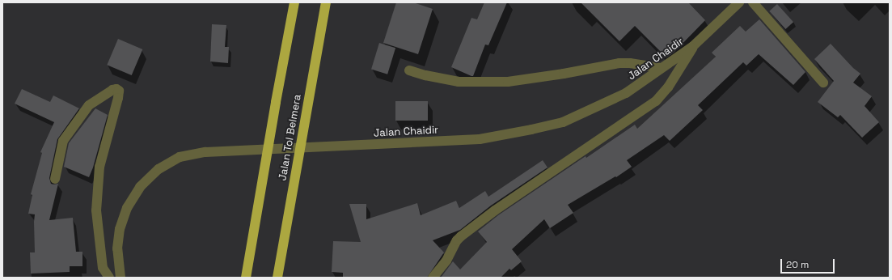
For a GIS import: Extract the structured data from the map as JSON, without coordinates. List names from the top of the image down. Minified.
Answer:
{"streets":{"highway":["Jalan Tol Belmera"],"street":["Jalan Chaidir"]},"scale_bar":"20 m"}
